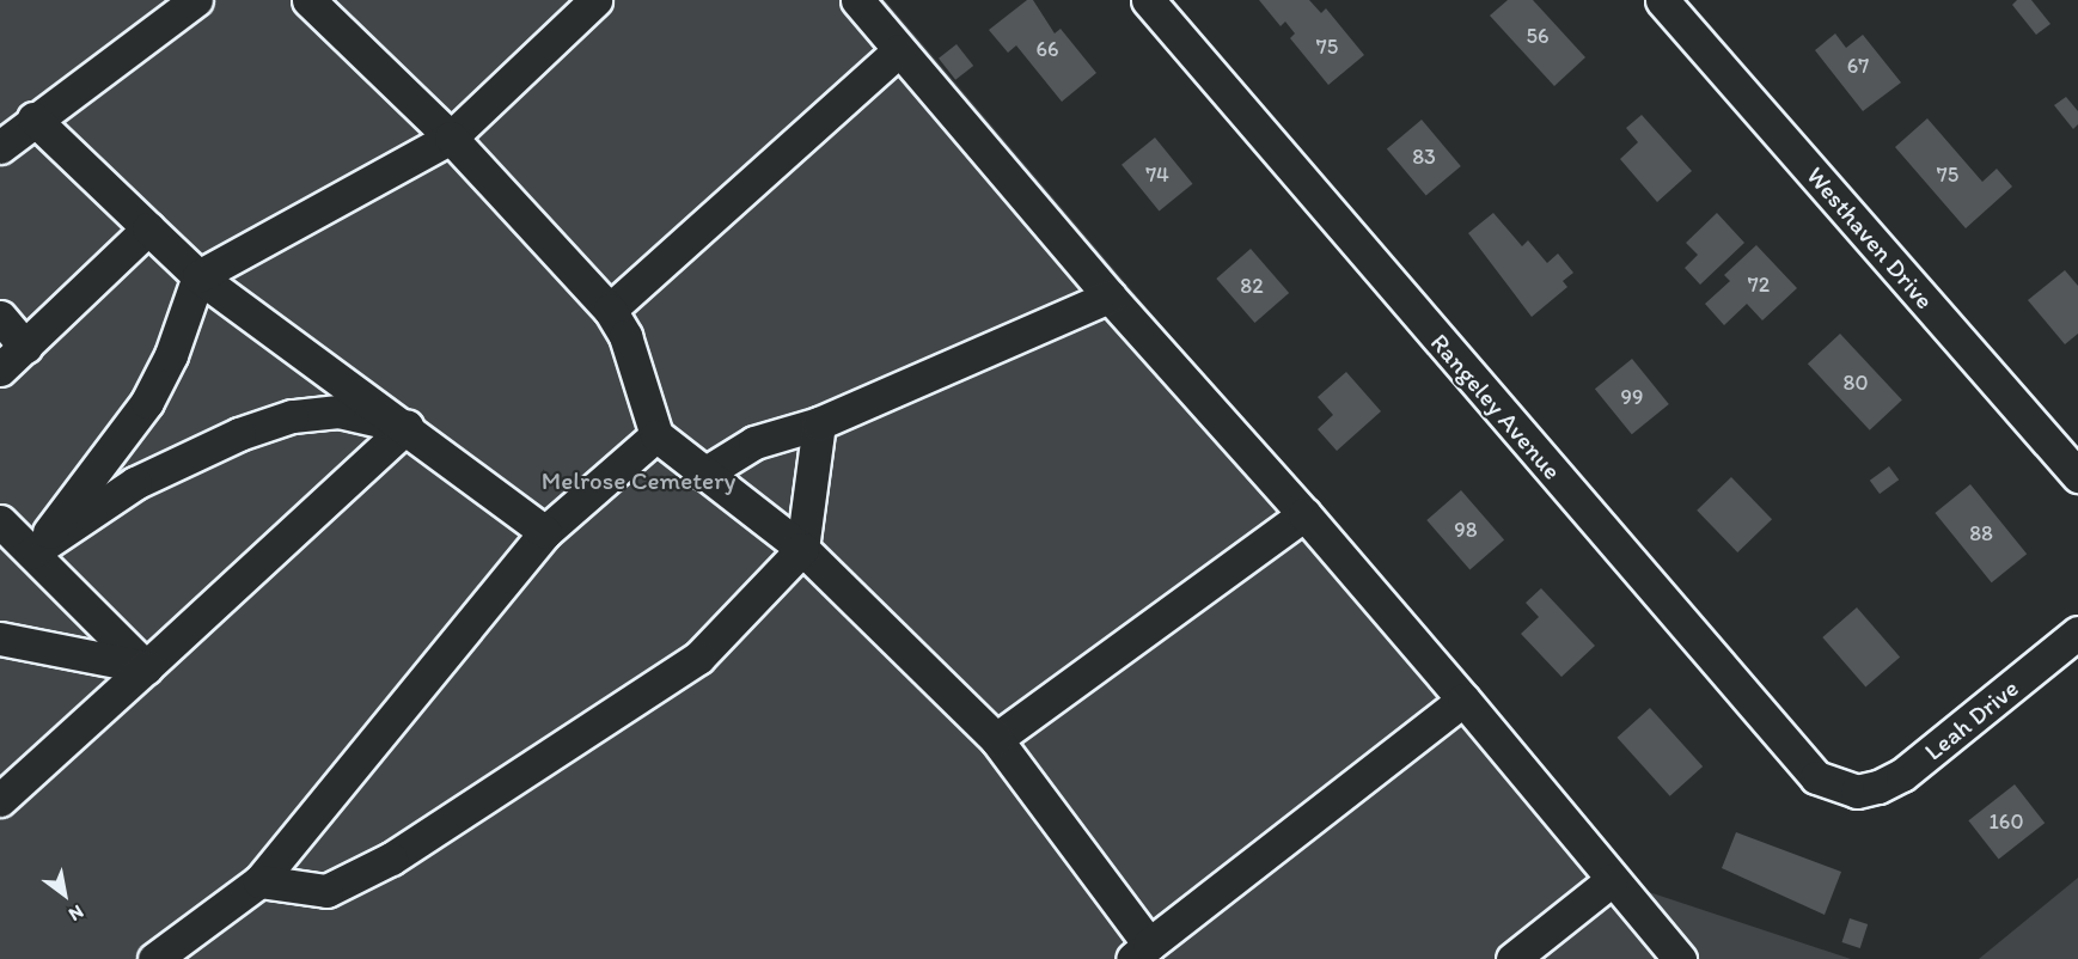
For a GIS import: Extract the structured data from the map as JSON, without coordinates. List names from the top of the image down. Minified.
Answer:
{"streets":{"street":["Westhaven Drive","Rangeley Avenue","Leah Drive"]},"crossings":[["Rangeley Avenue","Leah Drive"]],"parks":["Melrose Cemetery"],"house_numbers":["56","75","66","67","83","74","75","72","82","80","99","98","88","160"],"north":"bottom right"}
